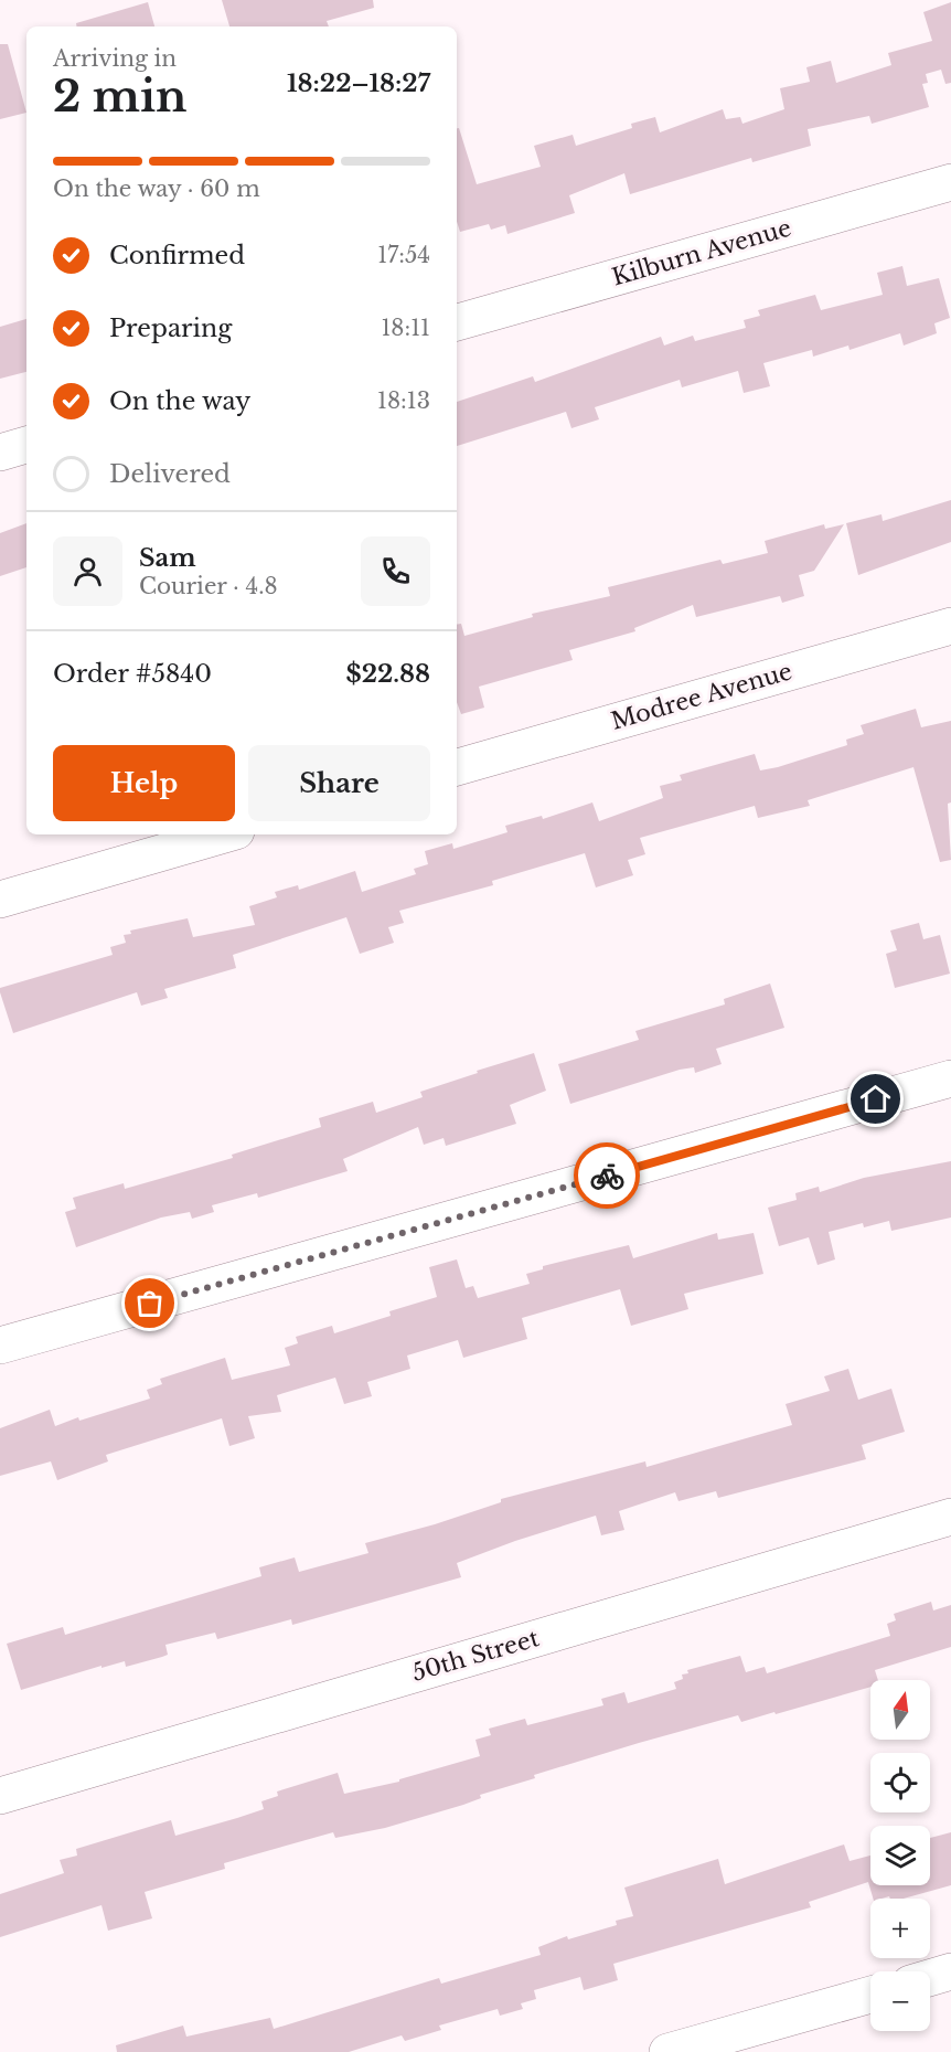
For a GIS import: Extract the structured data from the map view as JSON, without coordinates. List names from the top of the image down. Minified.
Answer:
{"streets":{"street":["Kilburn Avenue","Modree Avenue","50th Street"]},"north":"top","page":{"heading":["2 min","Arriving in","18:22–18:27"],"panel":["Sam","Courier · 4.8","Order #5840","$22.88"],"bar":"On the way · 60 m","list":[["Confirmed","17:54"],["Preparing","18:11"],["On the way","18:13"],"Delivered"],"buttons":["Help","Share"],"map_buttons":["+","−"]}}
